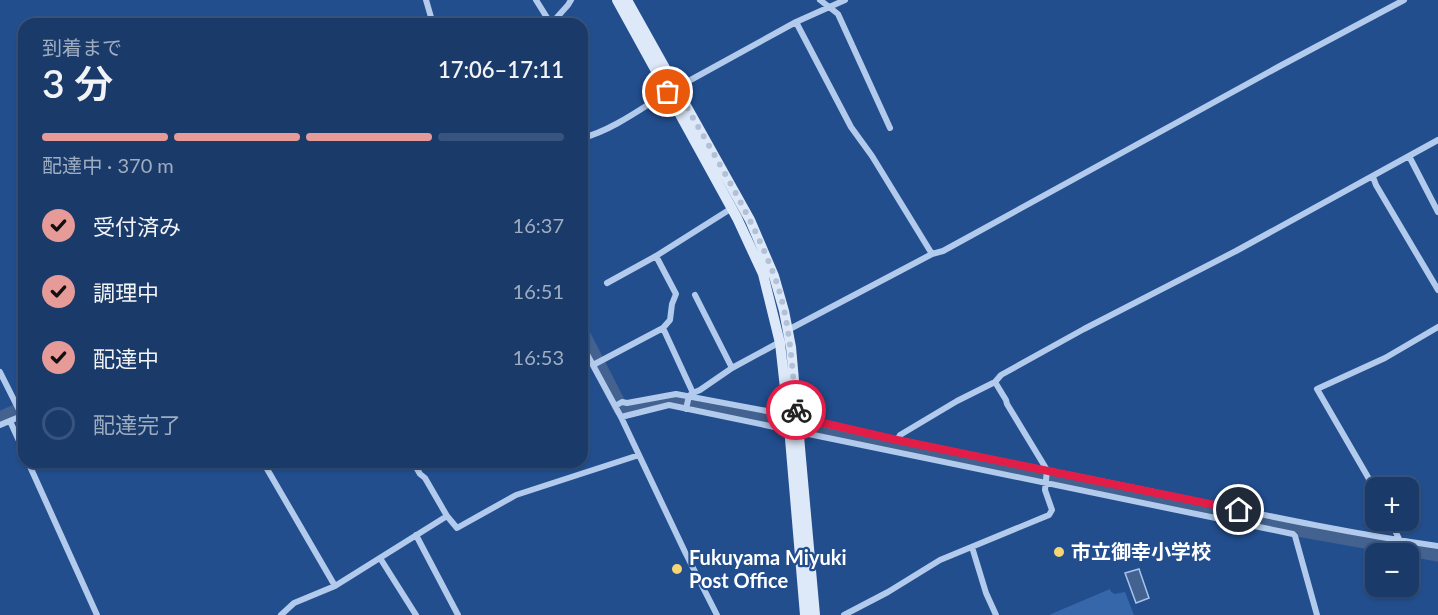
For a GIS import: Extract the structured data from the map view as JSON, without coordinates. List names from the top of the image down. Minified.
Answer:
{"places":["市立御幸小学校","Fukuyama Miyuki Post Office"],"page":{"heading":["3 分","到着まで","17:06–17:11"],"bar":"配達中 · 370 m","list":[["受付済み","16:37"],["調理中","16:51"],["配達中","16:53"],"配達完了"],"map_buttons":["+","−"]}}
